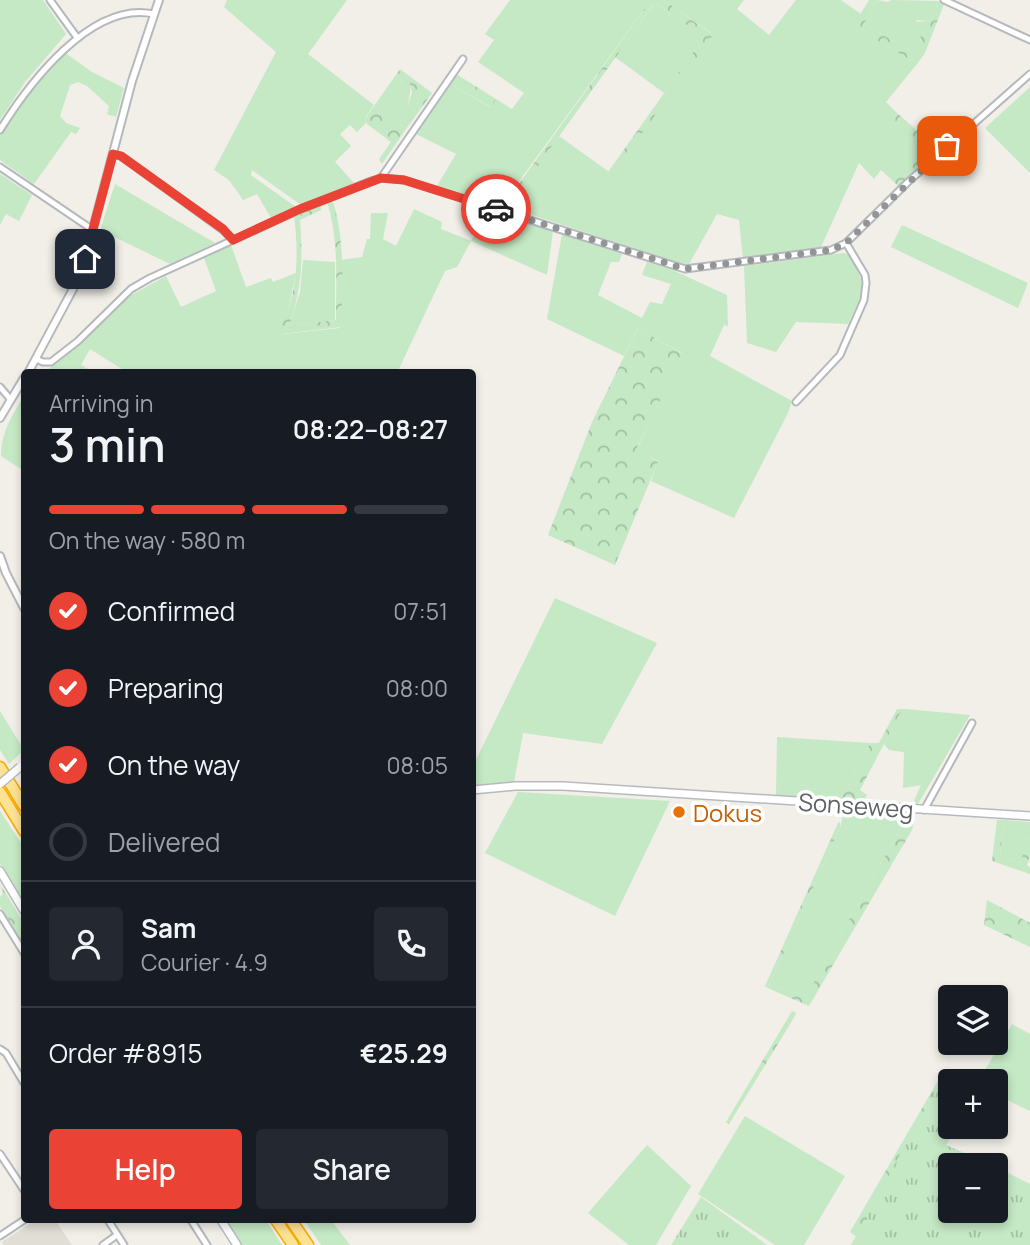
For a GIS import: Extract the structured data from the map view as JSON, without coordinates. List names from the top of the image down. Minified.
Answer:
{"streets":{"main road":["Sonseweg"]},"places":["Dokus"],"page":{"heading":["3 min","Arriving in","08:22–08:27"],"panel":["Sam","Courier · 4.9","Order #8915","€25.29"],"bar":"On the way · 580 m","list":[["Confirmed","07:51"],["Preparing","08:00"],["On the way","08:05"],"Delivered"],"map_buttons":["+","−"],"buttons":["Help","Share"]}}
